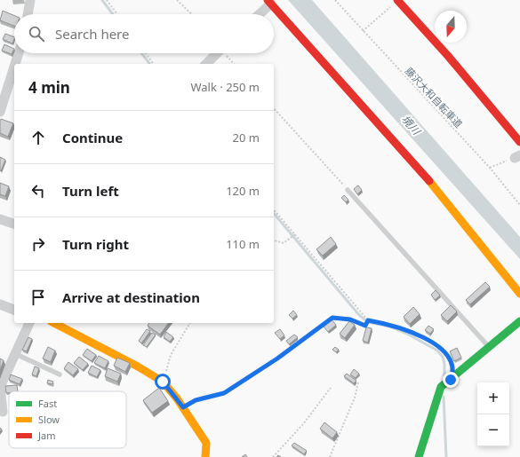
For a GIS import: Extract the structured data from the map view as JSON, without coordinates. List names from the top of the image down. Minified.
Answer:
{"streets":{"path":["藤沢大和自転車道"]},"water":["境川"],"legend":["Fast","Slow","Jam"],"north":"bottom","page":{"search":"Search here","heading":["4 min","Walk · 250 m"],"list":[["Continue","20 m"],["Turn left","120 m"],["Turn right","110 m"],"Arrive at destination"],"map_buttons":["+","−"]}}
